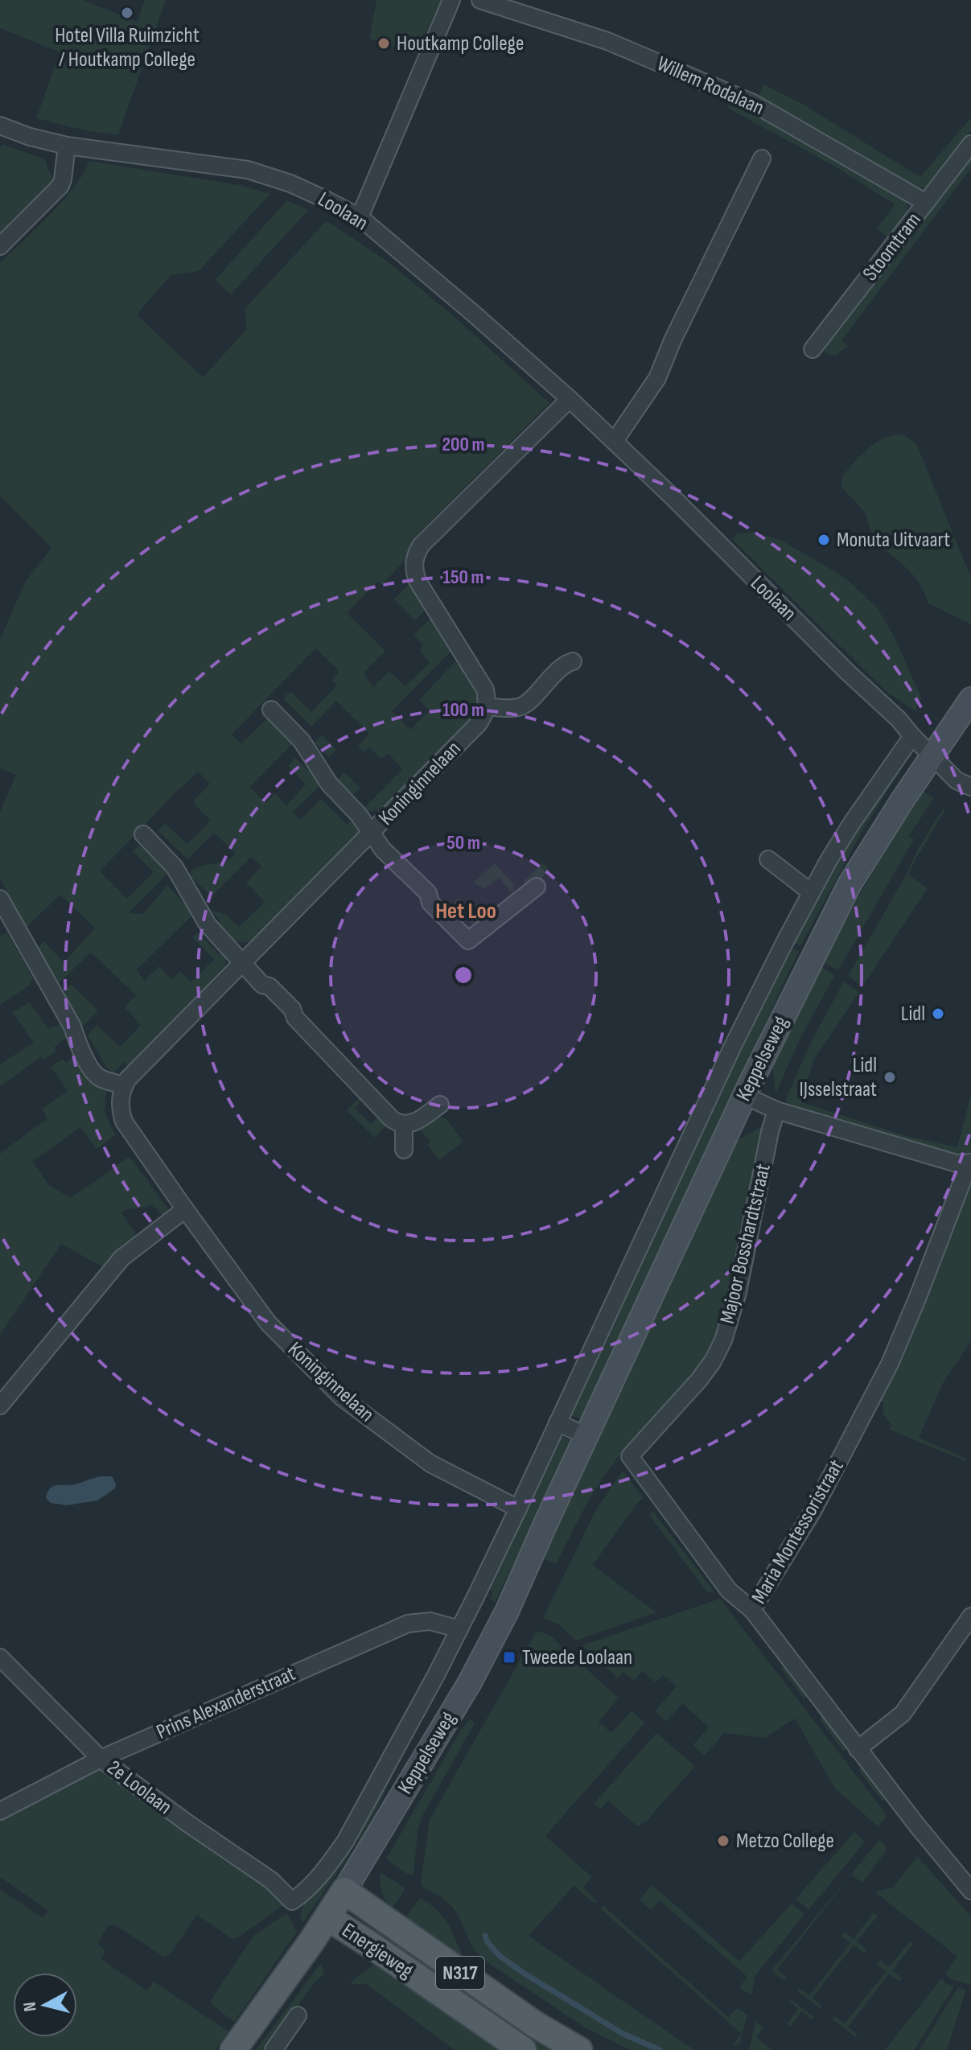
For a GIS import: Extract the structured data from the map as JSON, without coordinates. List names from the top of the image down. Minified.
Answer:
{"streets":{"main road":["Keppelseweg","Energieweg","N317"],"street":["Willem Rodalaan","Loolaan","Stoomtram","Koninginnelaan","Majoor Bosshardtstraat","Maria Montessoristraat","Prins Alexanderstraat","2e Loolaan"]},"crossings":[["Willem Rodalaan","Stoomtram"],["Loolaan","Keppelseweg"],["Koninginnelaan","Keppelseweg"],["Keppelseweg","Maria Montessoristraat"],["Keppelseweg","Prins Alexanderstraat"],["Keppelseweg","2e Loolaan"],["Keppelseweg","Energieweg"],["Majoor Bosshardtstraat","Maria Montessoristraat"],["Prins Alexanderstraat","2e Loolaan"]],"districts":["Het Loo"],"places":{"other":["Hotel Villa Ruimzicht / Houtkamp College","Houtkamp College","Monuta Uitvaart","Lidl","Lidl IJsselstraat","Metzo College"],"transit":["Tweede Loolaan"]},"north":"left","rings":["200 m","150 m","100 m","50 m"]}
